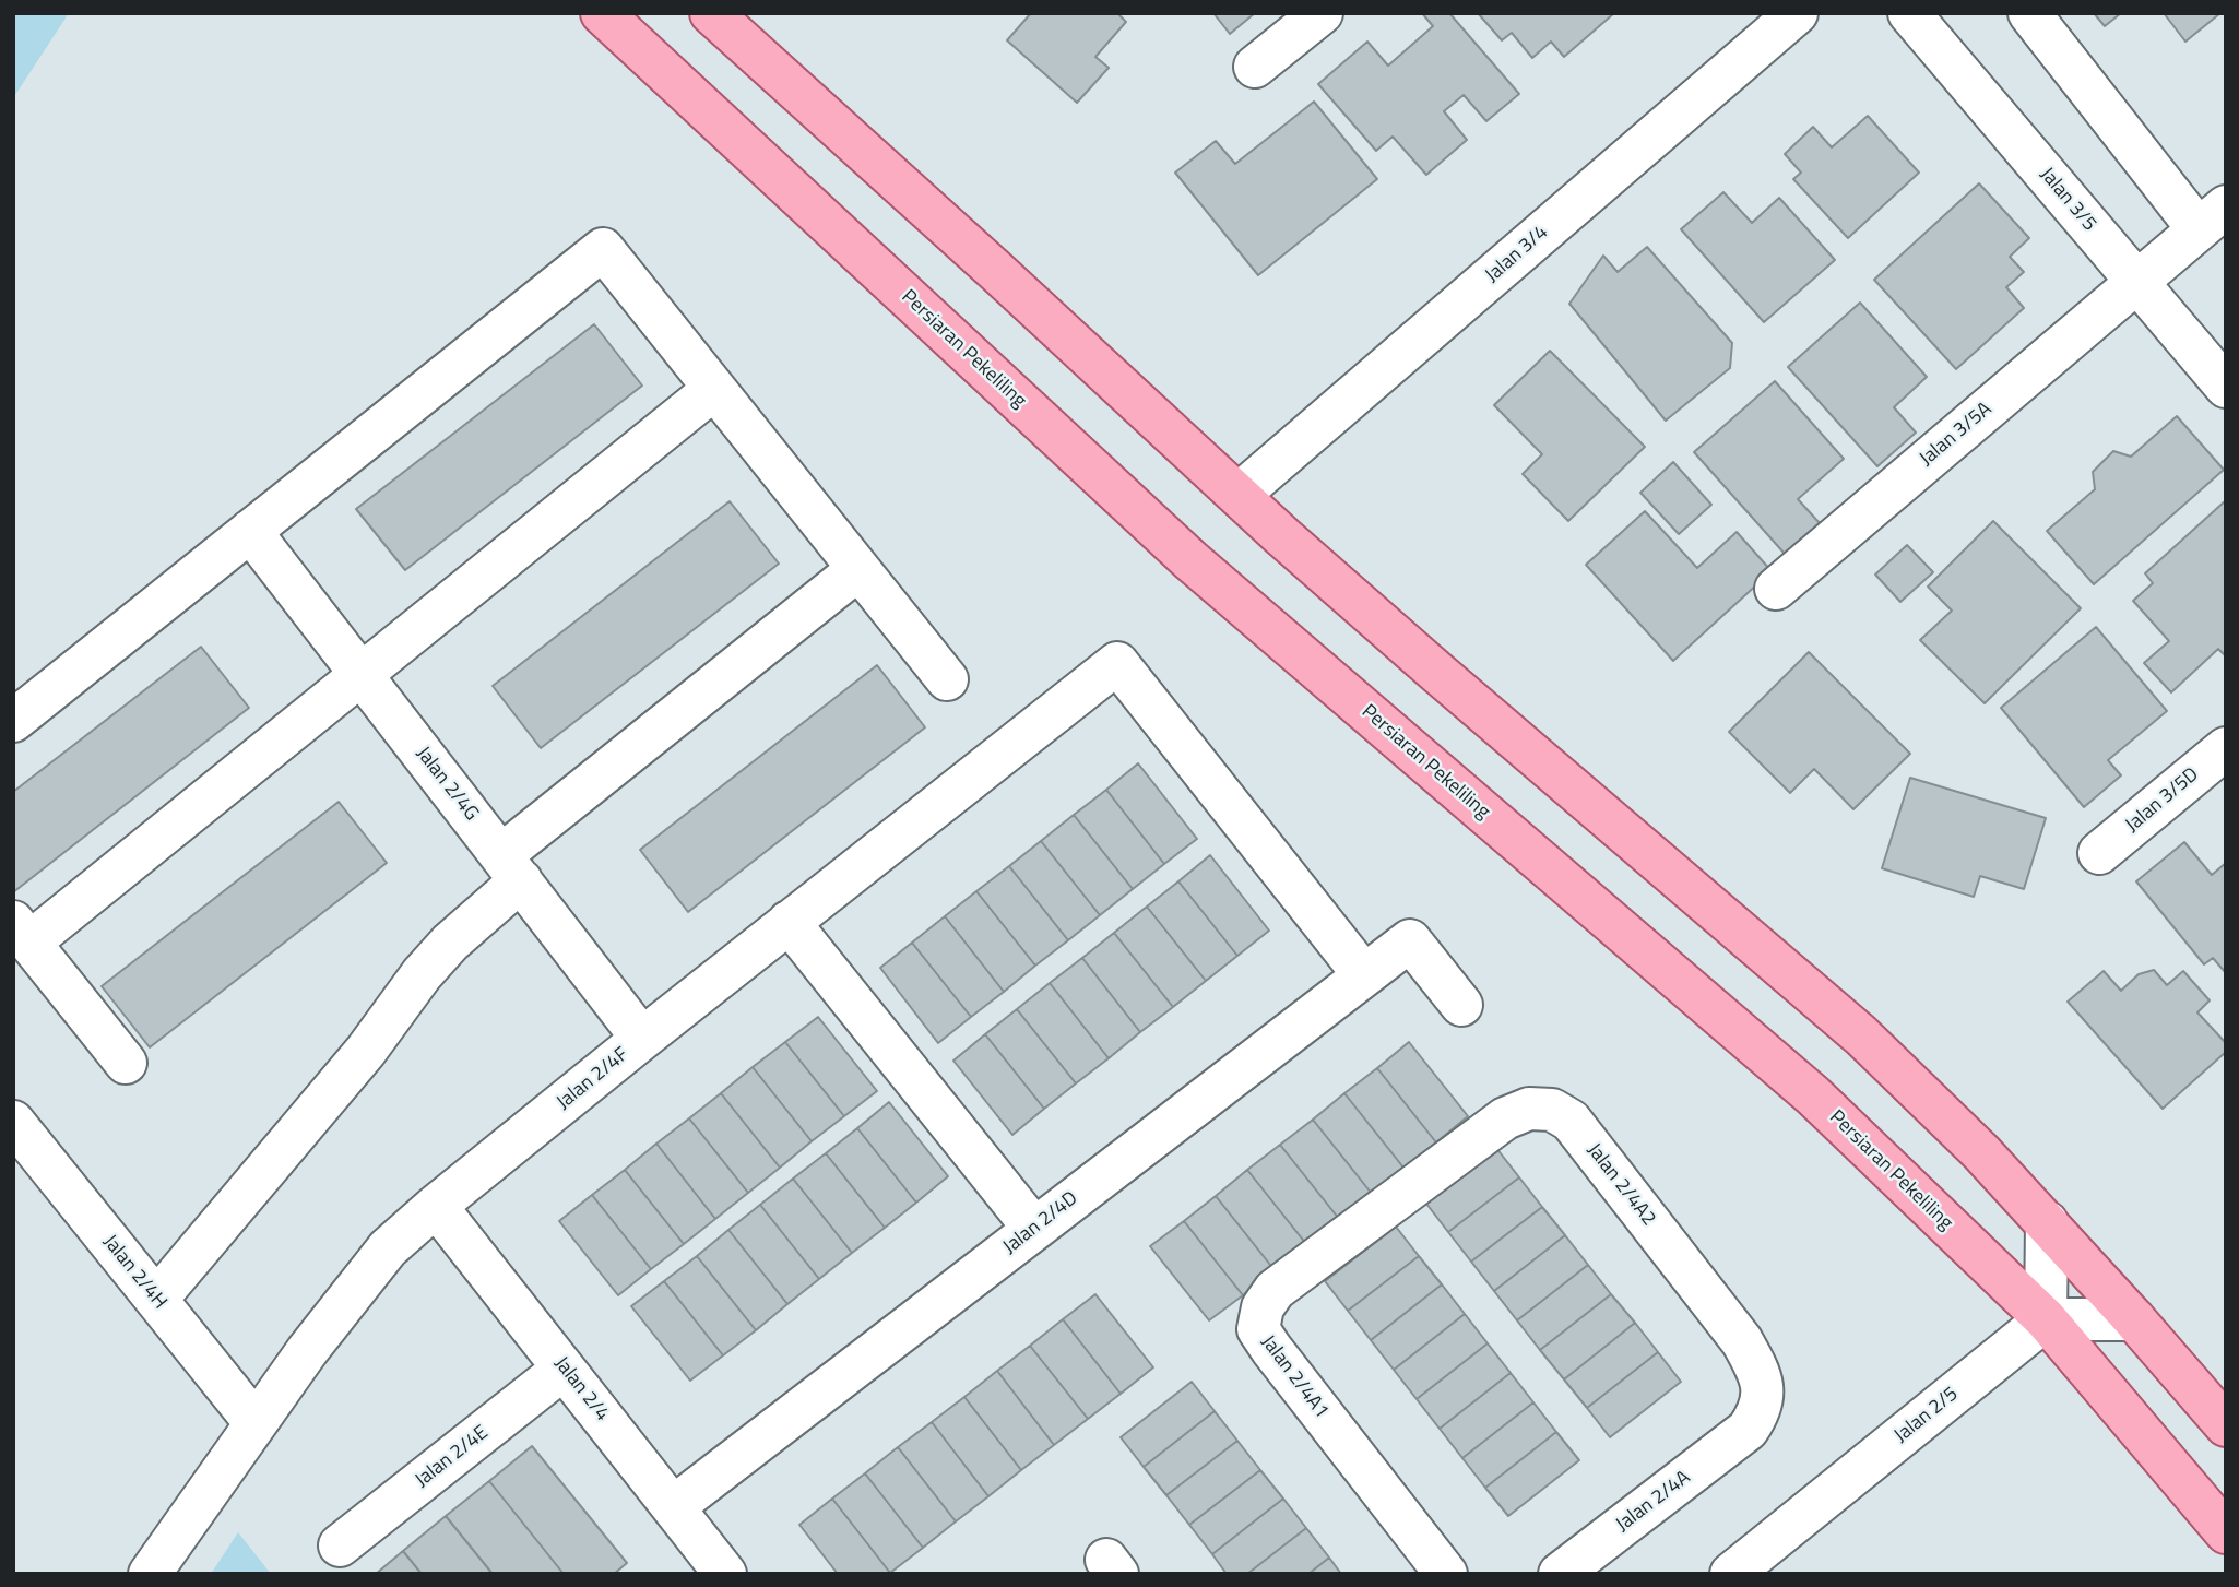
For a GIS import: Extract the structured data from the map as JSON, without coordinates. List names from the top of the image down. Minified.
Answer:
{"streets":{"main road":["Persiaran Pekeliling"],"street":["Jalan 3/5","Jalan 3/4","Jalan 3/5A","Jalan 2/4G","Jalan 3/5D","Jalan 2/4F","Jalan 2/4A2","Jalan 2/4D","Jalan 2/4H","Jalan 2/4A1","Jalan 2/4","Jalan 2/5","Jalan 2/4E","Jalan 2/4A"]},"crossings":[["Jalan 3/5","Jalan 3/5A"],["Persiaran Pekeliling","Jalan 2/5"],["Jalan 2/4G","Jalan 2/4F"],["Jalan 2/4F","Jalan 2/4D"],["Jalan 2/4F","Jalan 2/4H"],["Jalan 2/4F","Jalan 2/4"],["Jalan 2/4A2","Jalan 2/4A1"],["Jalan 2/4A2","Jalan 2/4A"],["Jalan 2/4D","Jalan 2/4"],["Jalan 2/4","Jalan 2/4E"]]}
